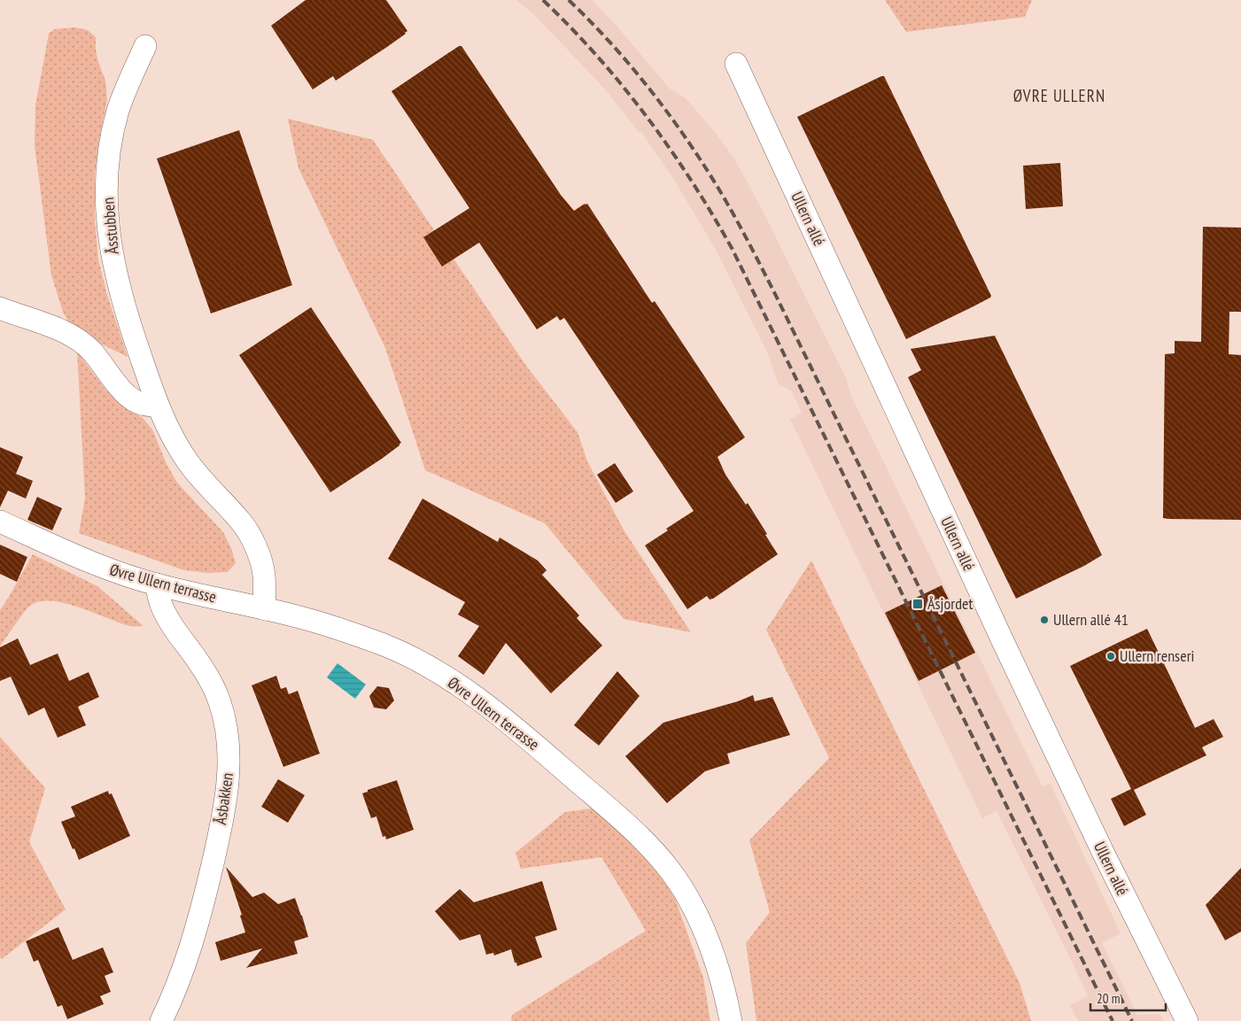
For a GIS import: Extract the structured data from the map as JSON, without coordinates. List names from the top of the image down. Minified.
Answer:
{"streets":{"street":["Ullern allé","Åsstubben","Øvre Ullern terrasse","Åsbakken"]},"crossings":[["Åsstubben","Øvre Ullern terrasse"],["Øvre Ullern terrasse","Åsbakken"]],"districts":["ØVRE ULLERN"],"places":{"transit":["Åsjordet"],"other":["Ullern allé 41","Ullern renseri"]},"scale_bar":"20 m"}
